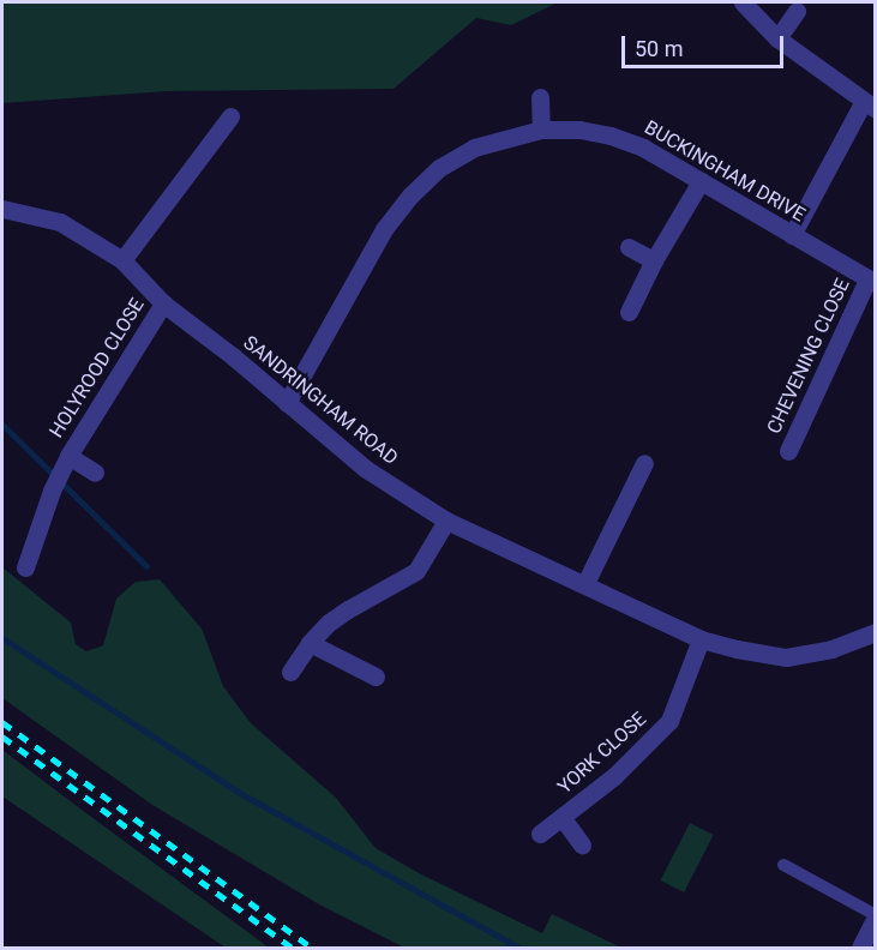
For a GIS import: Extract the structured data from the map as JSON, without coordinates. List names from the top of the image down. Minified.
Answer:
{"streets":{"street":["BUCKINGHAM DRIVE","CHEVENING CLOSE","HOLYROOD CLOSE","SANDRINGHAM ROAD","YORK CLOSE"]},"crossings":[["BUCKINGHAM DRIVE","CHEVENING CLOSE"],["BUCKINGHAM DRIVE","SANDRINGHAM ROAD"],["HOLYROOD CLOSE","SANDRINGHAM ROAD"],["SANDRINGHAM ROAD","YORK CLOSE"]],"scale_bar":"50 m"}
